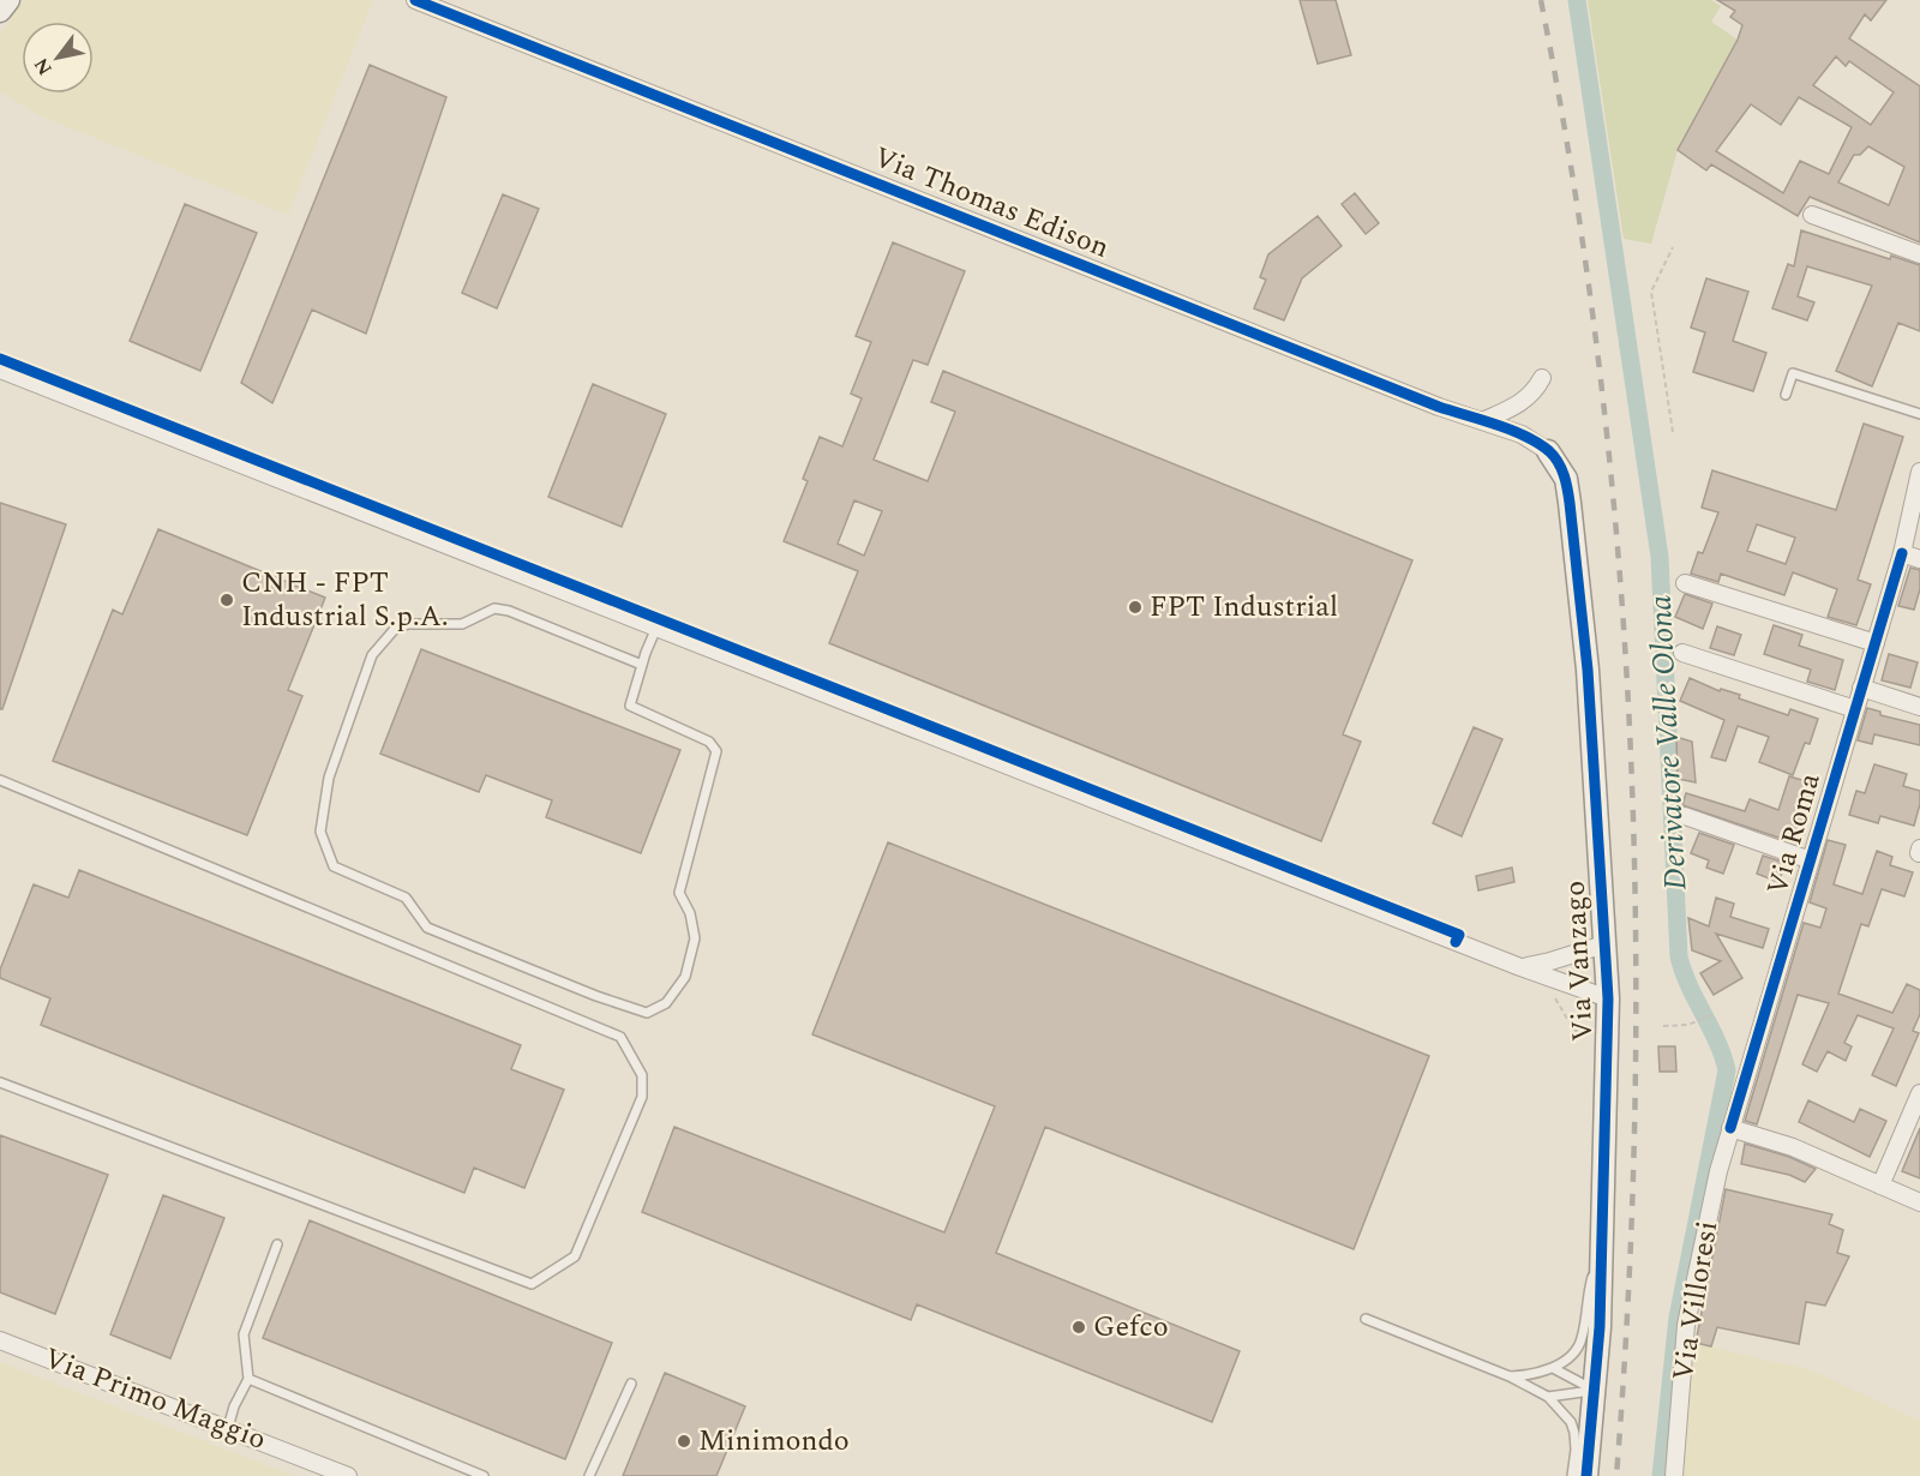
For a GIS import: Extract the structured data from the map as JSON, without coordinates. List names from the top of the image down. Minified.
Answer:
{"streets":{"street":["Via Thomas Edison","Via Roma","Via Vanzago","Via Villoresi","Via Primo Maggio"]},"crossings":[["Via Thomas Edison","Via Vanzago"],["Via Roma","Via Villoresi"]],"water":["Derivatore Valle Olona"],"places":["CNH - FPT Industrial S.p.A.","FPT Industrial","Gefco","Minimondo"],"north":"bottom left"}
